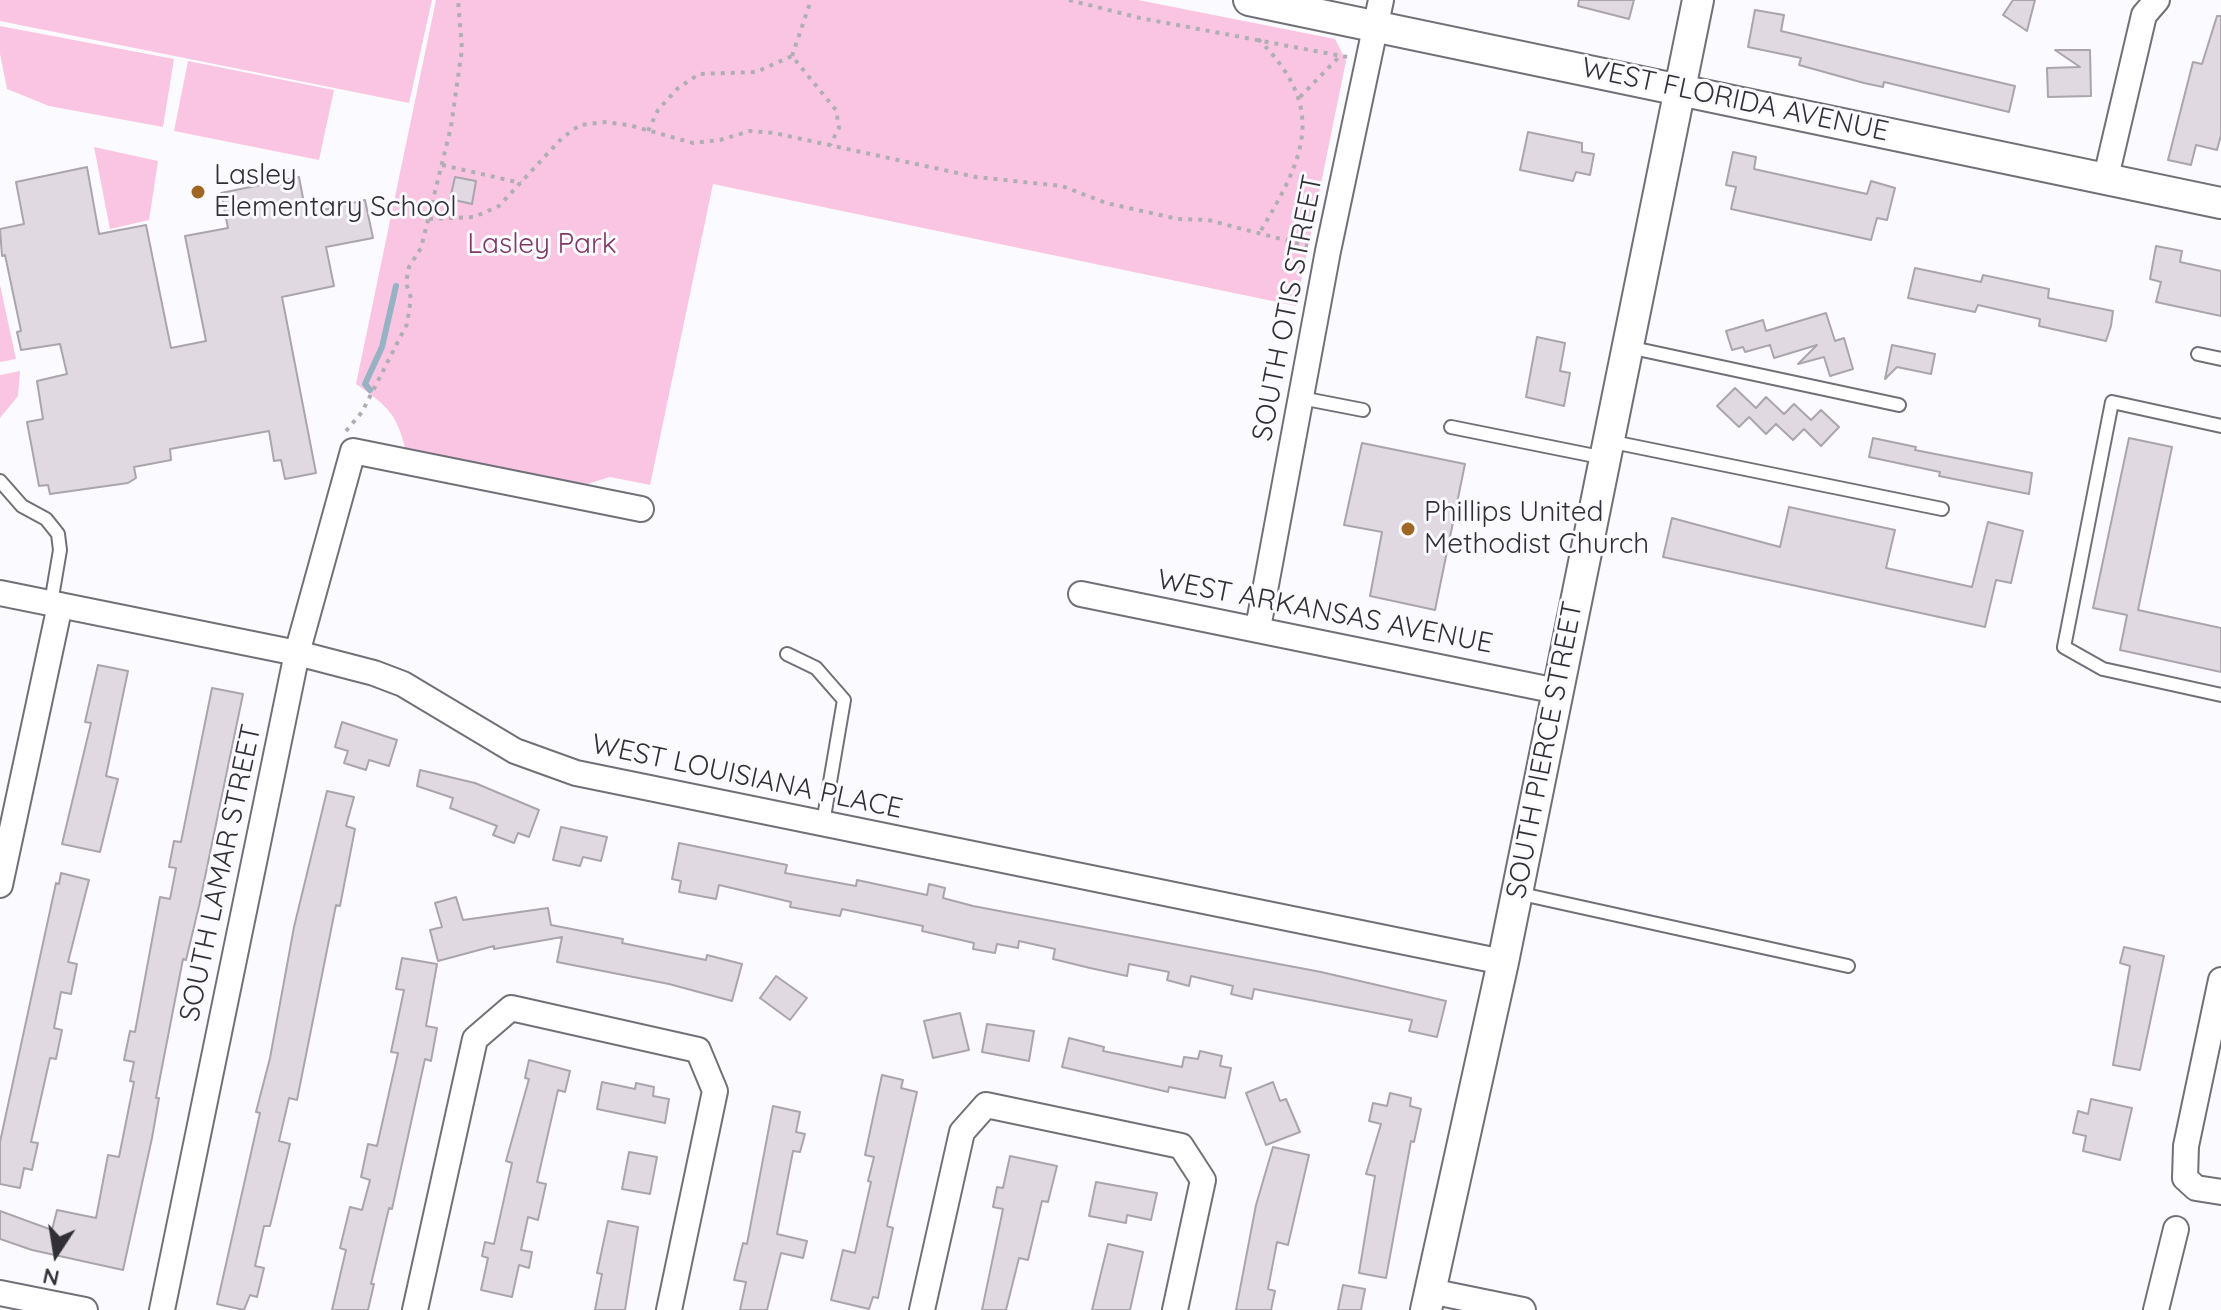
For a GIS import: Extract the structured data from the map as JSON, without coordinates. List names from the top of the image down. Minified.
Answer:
{"streets":{"street":["WEST FLORIDA AVENUE","SOUTH OTIS STREET","WEST ARKANSAS AVENUE","SOUTH PIERCE STREET","WEST LOUISIANA PLACE","SOUTH LAMAR STREET"]},"crossings":[["WEST FLORIDA AVENUE","SOUTH OTIS STREET"],["WEST FLORIDA AVENUE","SOUTH PIERCE STREET"],["SOUTH OTIS STREET","WEST ARKANSAS AVENUE"],["WEST ARKANSAS AVENUE","SOUTH PIERCE STREET"],["SOUTH PIERCE STREET","WEST LOUISIANA PLACE"],["WEST LOUISIANA PLACE","SOUTH LAMAR STREET"]],"parks":["Lasley Park"],"places":["Lasley Elementary School","Phillips United Methodist Church"],"north":"bottom"}
